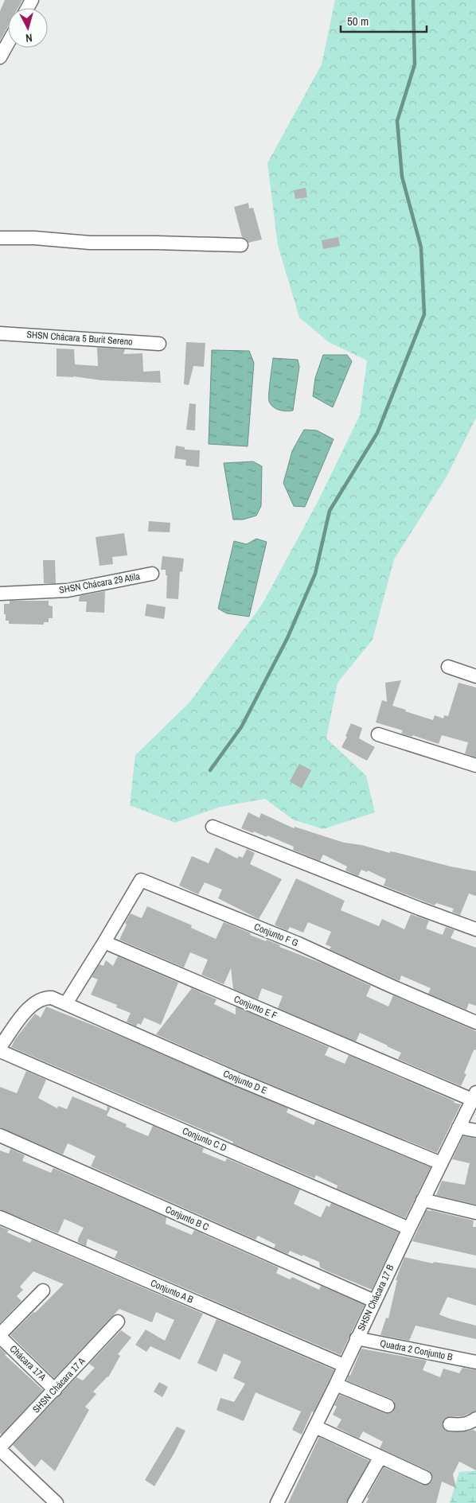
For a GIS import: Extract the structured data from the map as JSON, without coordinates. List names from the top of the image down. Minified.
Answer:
{"streets":{"street":["SHSN Chácara 5 Burit Sereno","SHSN Chácara 29 Atila","Conjunto F G","Conjunto E F","Conjunto D E","Conjunto C D","Conjunto B C","Conjunto A B","SHSN Chácara 17 B","Quadra 2 Conjunto B","Chácara 17A","SHSN Chácara 17 A"]},"crossings":[["Conjunto F G","Conjunto E F"],["Conjunto E F","SHSN Chácara 17 B"],["Conjunto D E","SHSN Chácara 17 B"],["Conjunto C D","SHSN Chácara 17 B"],["Conjunto B C","SHSN Chácara 17 B"],["Conjunto A B","SHSN Chácara 17 B"],["SHSN Chácara 17 B","Quadra 2 Conjunto B"],["Chácara 17A","SHSN Chácara 17 A"]],"scale_bar":"50 m","north":"bottom"}
